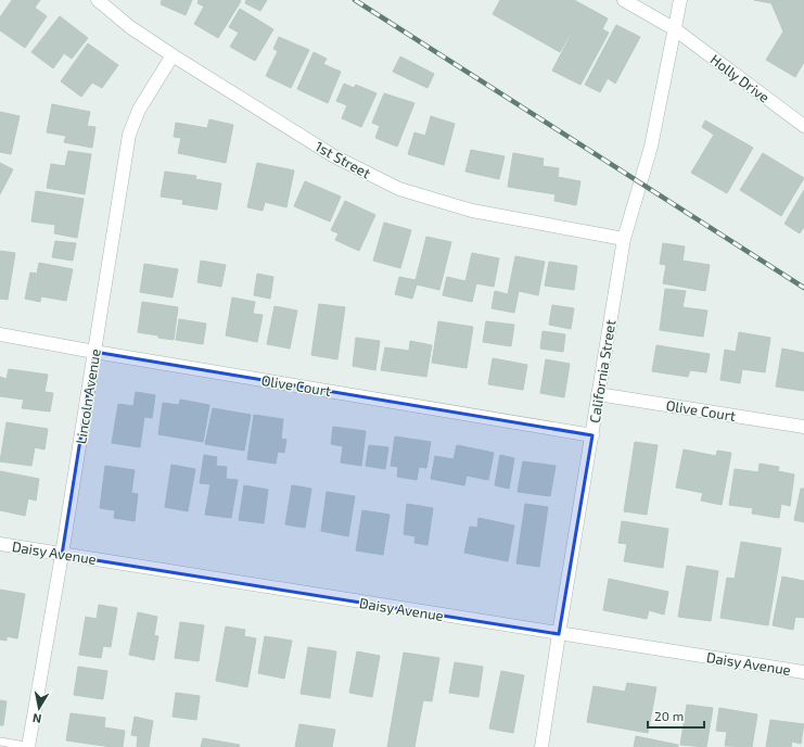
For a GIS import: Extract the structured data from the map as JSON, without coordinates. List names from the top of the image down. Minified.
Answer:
{"streets":{"street":["Holly Drive","1st Street","California Street","Olive Court","Lincoln Avenue","Daisy Avenue"]},"crossings":[["Holly Drive","California Street"],["1st Street","California Street"],["1st Street","Lincoln Avenue"],["California Street","Olive Court"],["California Street","Daisy Avenue"],["Olive Court","Lincoln Avenue"],["Lincoln Avenue","Daisy Avenue"]],"scale_bar":"20 m","north":"bottom"}
